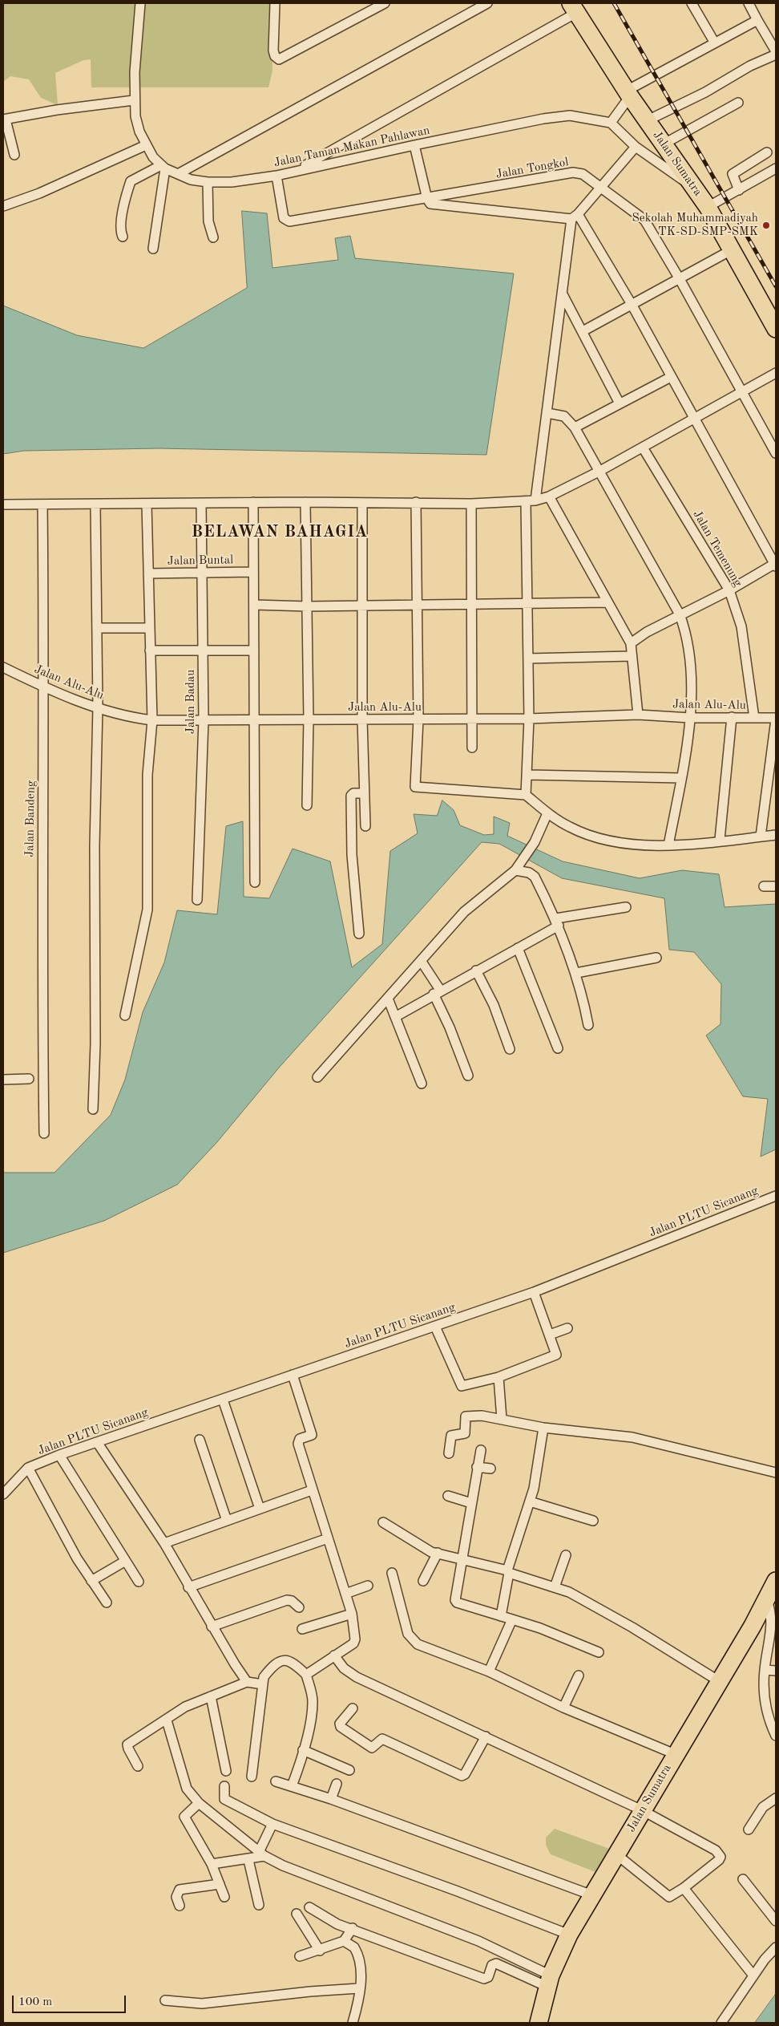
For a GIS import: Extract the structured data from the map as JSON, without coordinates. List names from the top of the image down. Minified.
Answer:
{"streets":{"highway":["Jalan Sumatra"],"street":["Jalan Taman Makan Pahlawan","Jalan Tongkol","Jalan Temenung","Jalan Buntal","Jalan Alu-Alu","Jalan Badau","Jalan Bandeng","Jalan PLTU Sicanang"]},"crossings":[["Jalan Taman Makan Pahlawan","Jalan Tongkol"],["Jalan Temenung","Jalan Alu-Alu"],["Jalan Buntal","Jalan Badau"],["Jalan Alu-Alu","Jalan Badau"],["Jalan Alu-Alu","Jalan Bandeng"]],"districts":["BELAWAN BAHAGIA"],"places":["Sekolah Muhammadiyah TK-SD-SMP-SMK"],"scale_bar":"100 m"}
